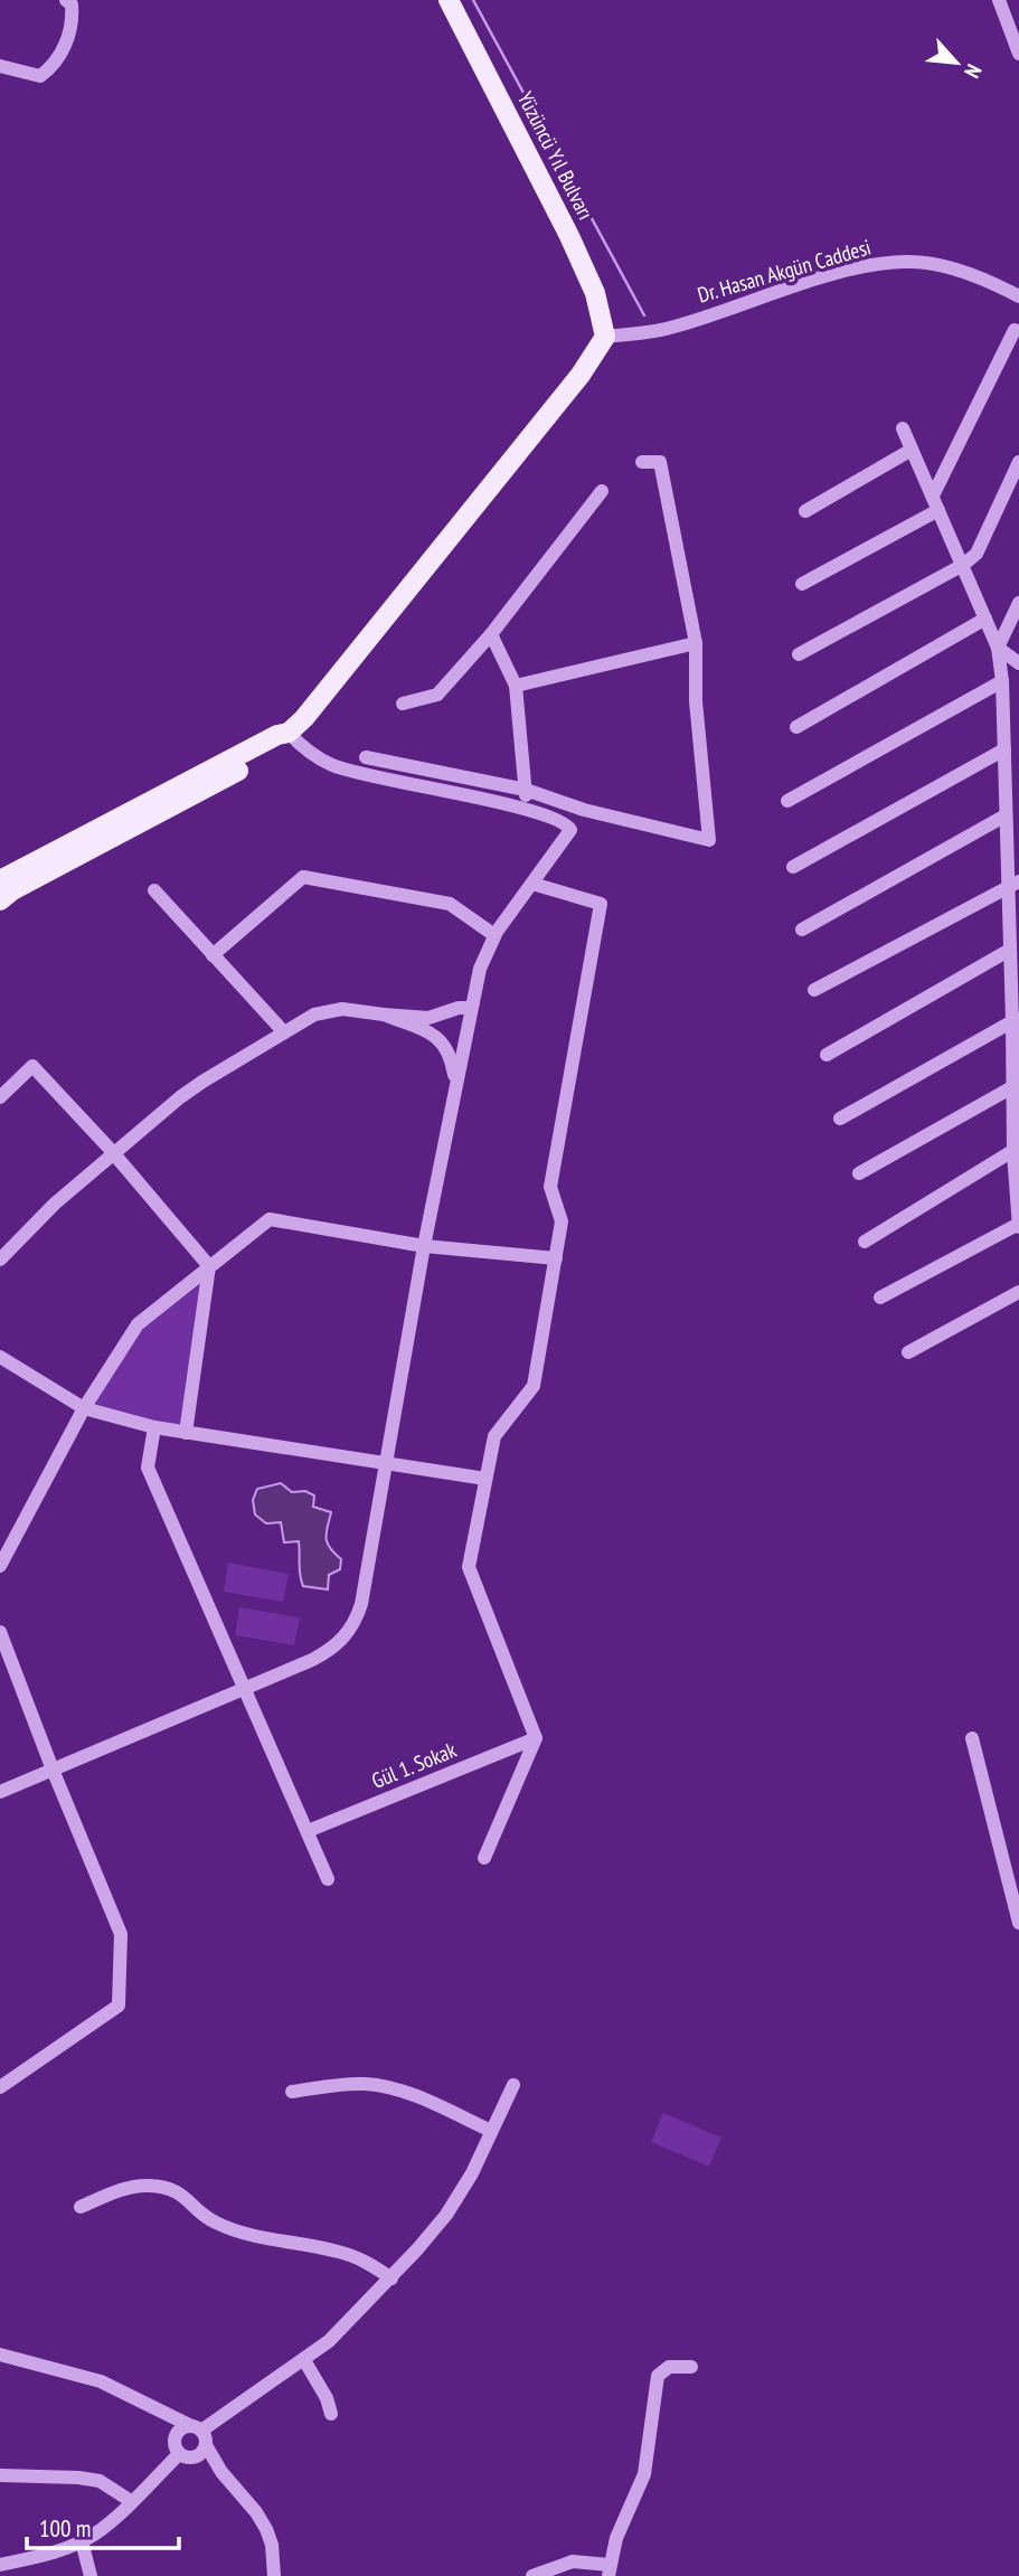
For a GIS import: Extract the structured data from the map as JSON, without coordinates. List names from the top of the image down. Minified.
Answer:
{"streets":{"main road":["Yüzüncü Yıl Bulvarı"],"street":["Dr. Hasan Akgün Caddesi","Gül 1. Sokak"]},"crossings":[["Yüzüncü Yıl Bulvarı","Dr. Hasan Akgün Caddesi"]],"scale_bar":"100 m","north":"bottom right"}
